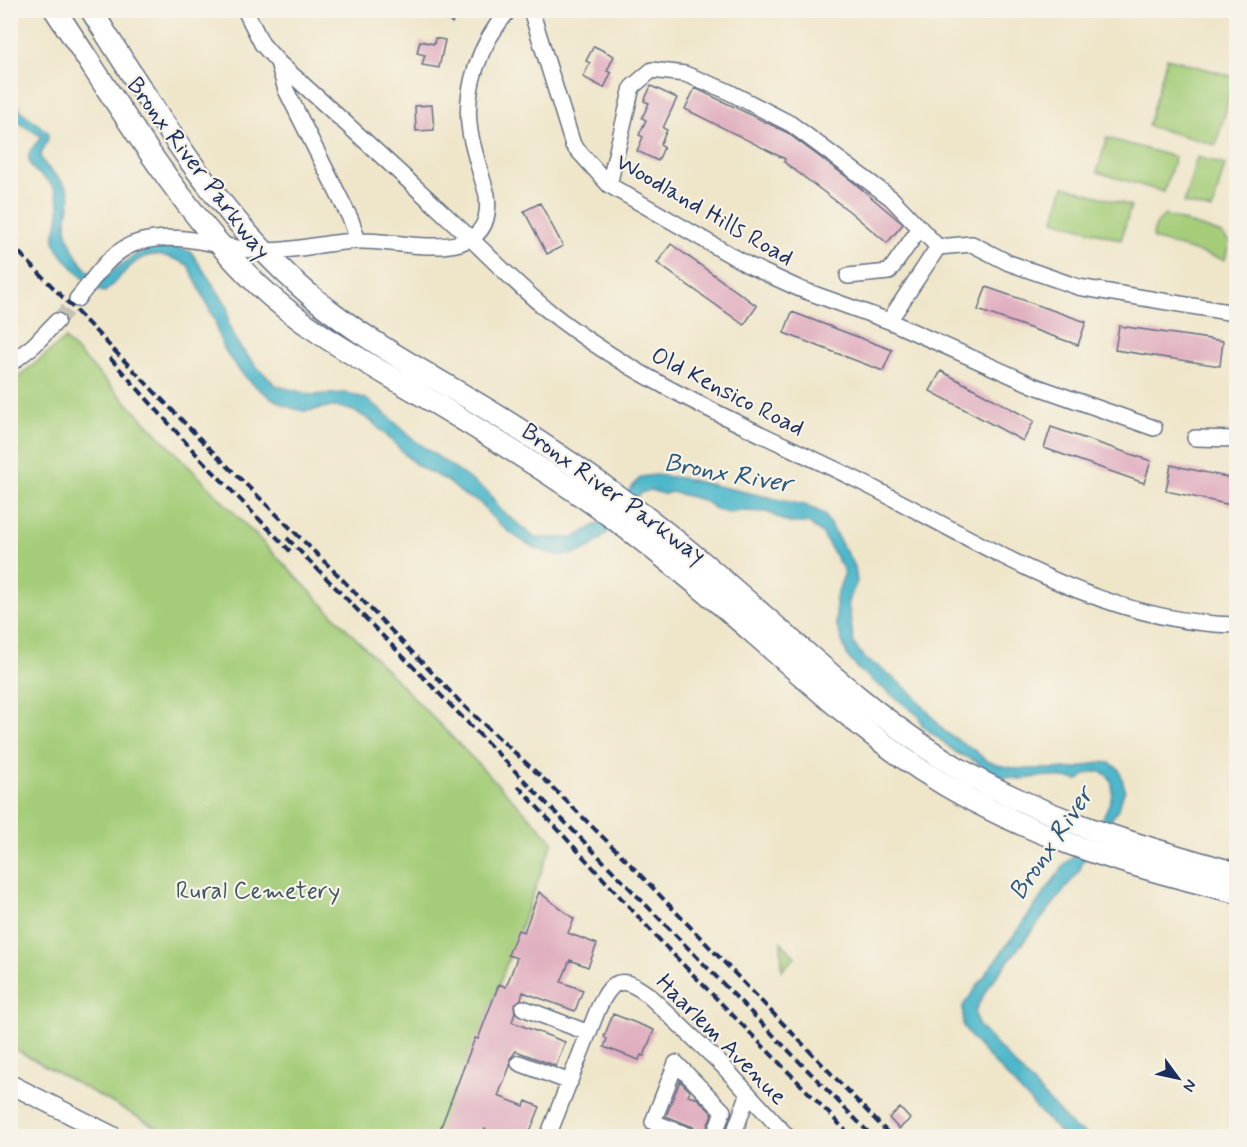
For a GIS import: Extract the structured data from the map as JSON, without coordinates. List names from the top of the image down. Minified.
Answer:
{"streets":{"highway":["Bronx River Parkway"],"street":["Woodland Hills Road","Old Kensico Road","Haarlem Avenue"]},"water":["Bronx River"],"parks":["Rural Cemetery"],"north":"bottom right"}
